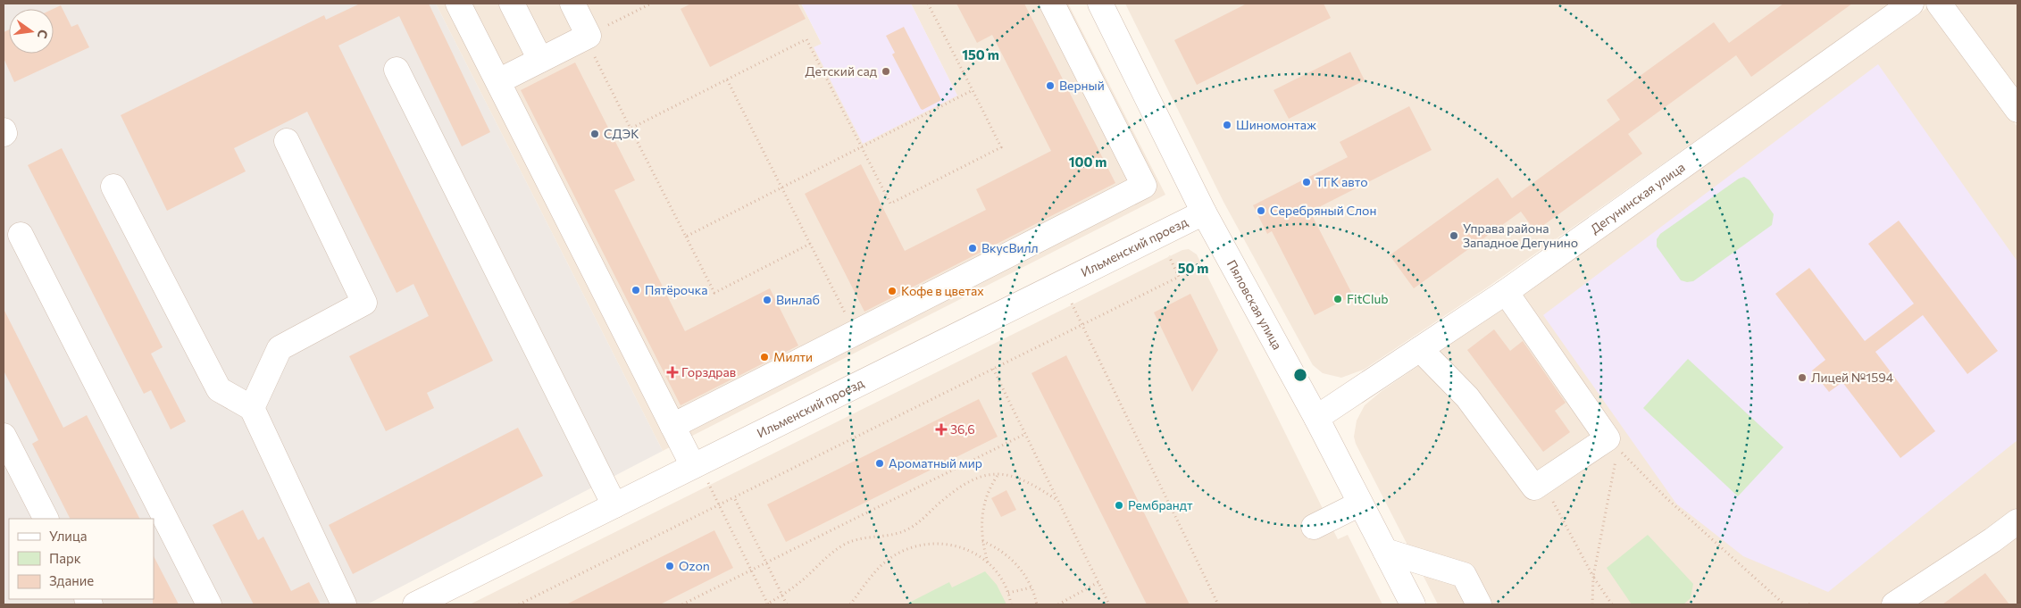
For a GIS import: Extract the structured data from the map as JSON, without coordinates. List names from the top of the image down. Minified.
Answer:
{"streets":{"street":["Дегунинская улица","Ильменский проезд","Пяловская улица"]},"crossings":[["Дегунинская улица","Пяловская улица"],["Ильменский проезд","Пяловская улица"]],"places":{"other":["Детский сад","Верный","Шиномонтаж","СДЭК","ТГК авто","Серебряный Слон","Управа района Западное Дегунино","ВкусВилл","Пятёрочка","Кофе в цветах","FitClub","Винлаб","Милти","Лицей №1594","Ароматный мир","Рембрандт","Ozon"],"health":["Горздрав","36,6"]},"legend":["Улица","Парк","Здание"],"north":"right","rings":["150 m","100 m","50 m"]}
